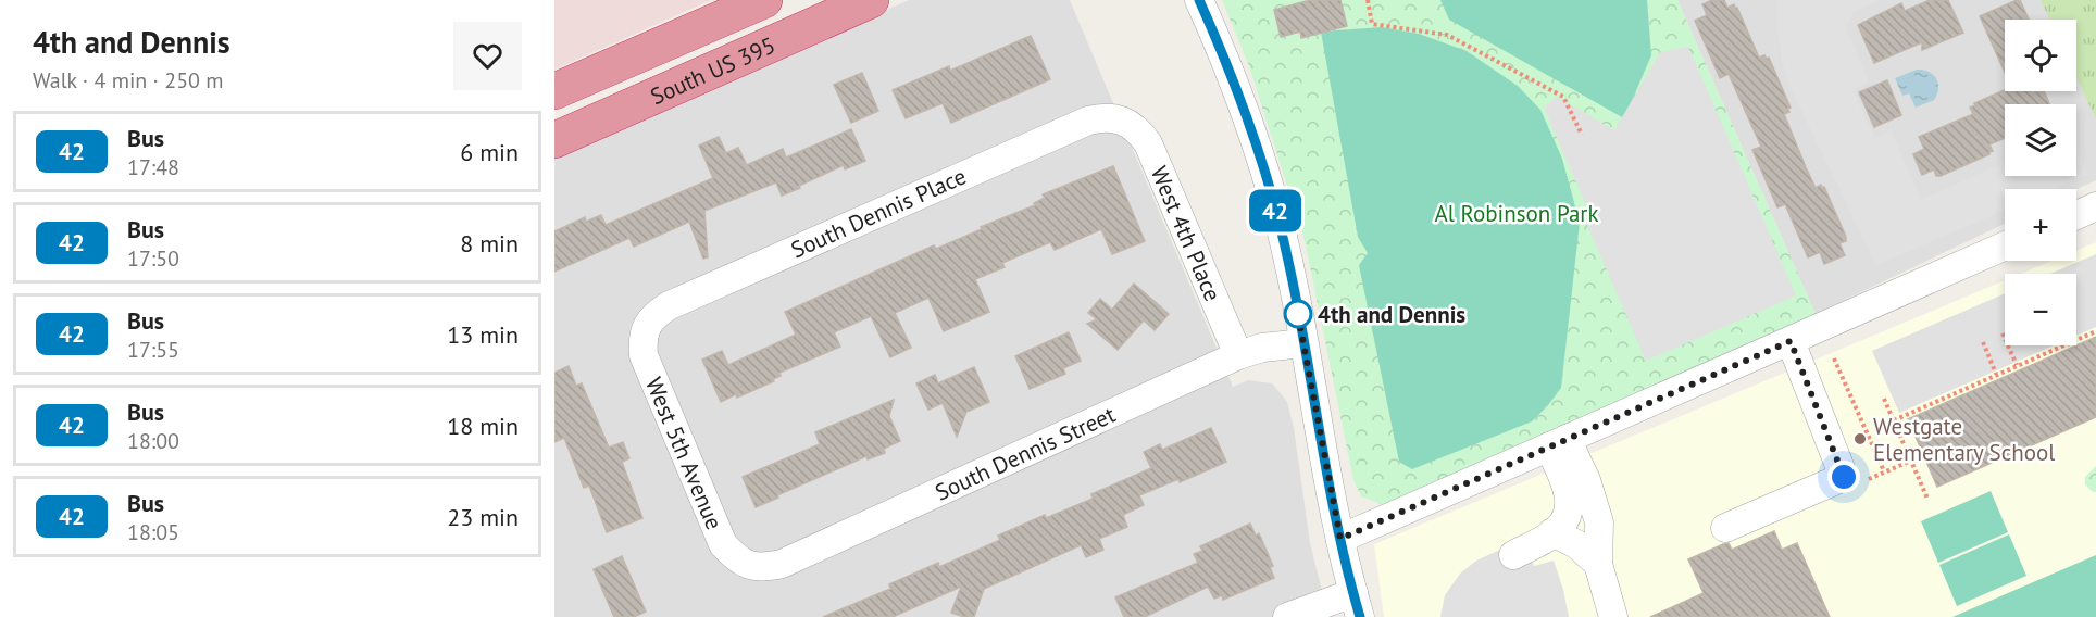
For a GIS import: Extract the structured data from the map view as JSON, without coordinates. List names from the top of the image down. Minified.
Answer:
{"streets":{"highway":["South US 395"],"street":["South Dennis Place","West 4th Place","South Dennis Street","West 5th Avenue"]},"crossings":[["South Dennis Place","West 4th Place"],["South Dennis Place","West 5th Avenue"],["West 4th Place","South Dennis Street"],["South Dennis Street","West 5th Avenue"]],"parks":["Al Robinson Park"],"places":["4th and Dennis","Westgate Elementary School"],"lines":["bus line 42"],"page":{"heading":["4th and Dennis","Walk · 4 min · 250 m"],"on_map":"42","map_buttons":["+","−"],"list":[{"mark":"42","name":"Bus","note":"17:48","value":"6 min"},{"mark":"42","name":"Bus","note":"17:50","value":"8 min"},{"mark":"42","name":"Bus","note":"17:55","value":"13 min"},{"mark":"42","name":"Bus","note":"18:00","value":"18 min"},{"mark":"42","name":"Bus","note":"18:05","value":"23 min"}]}}
